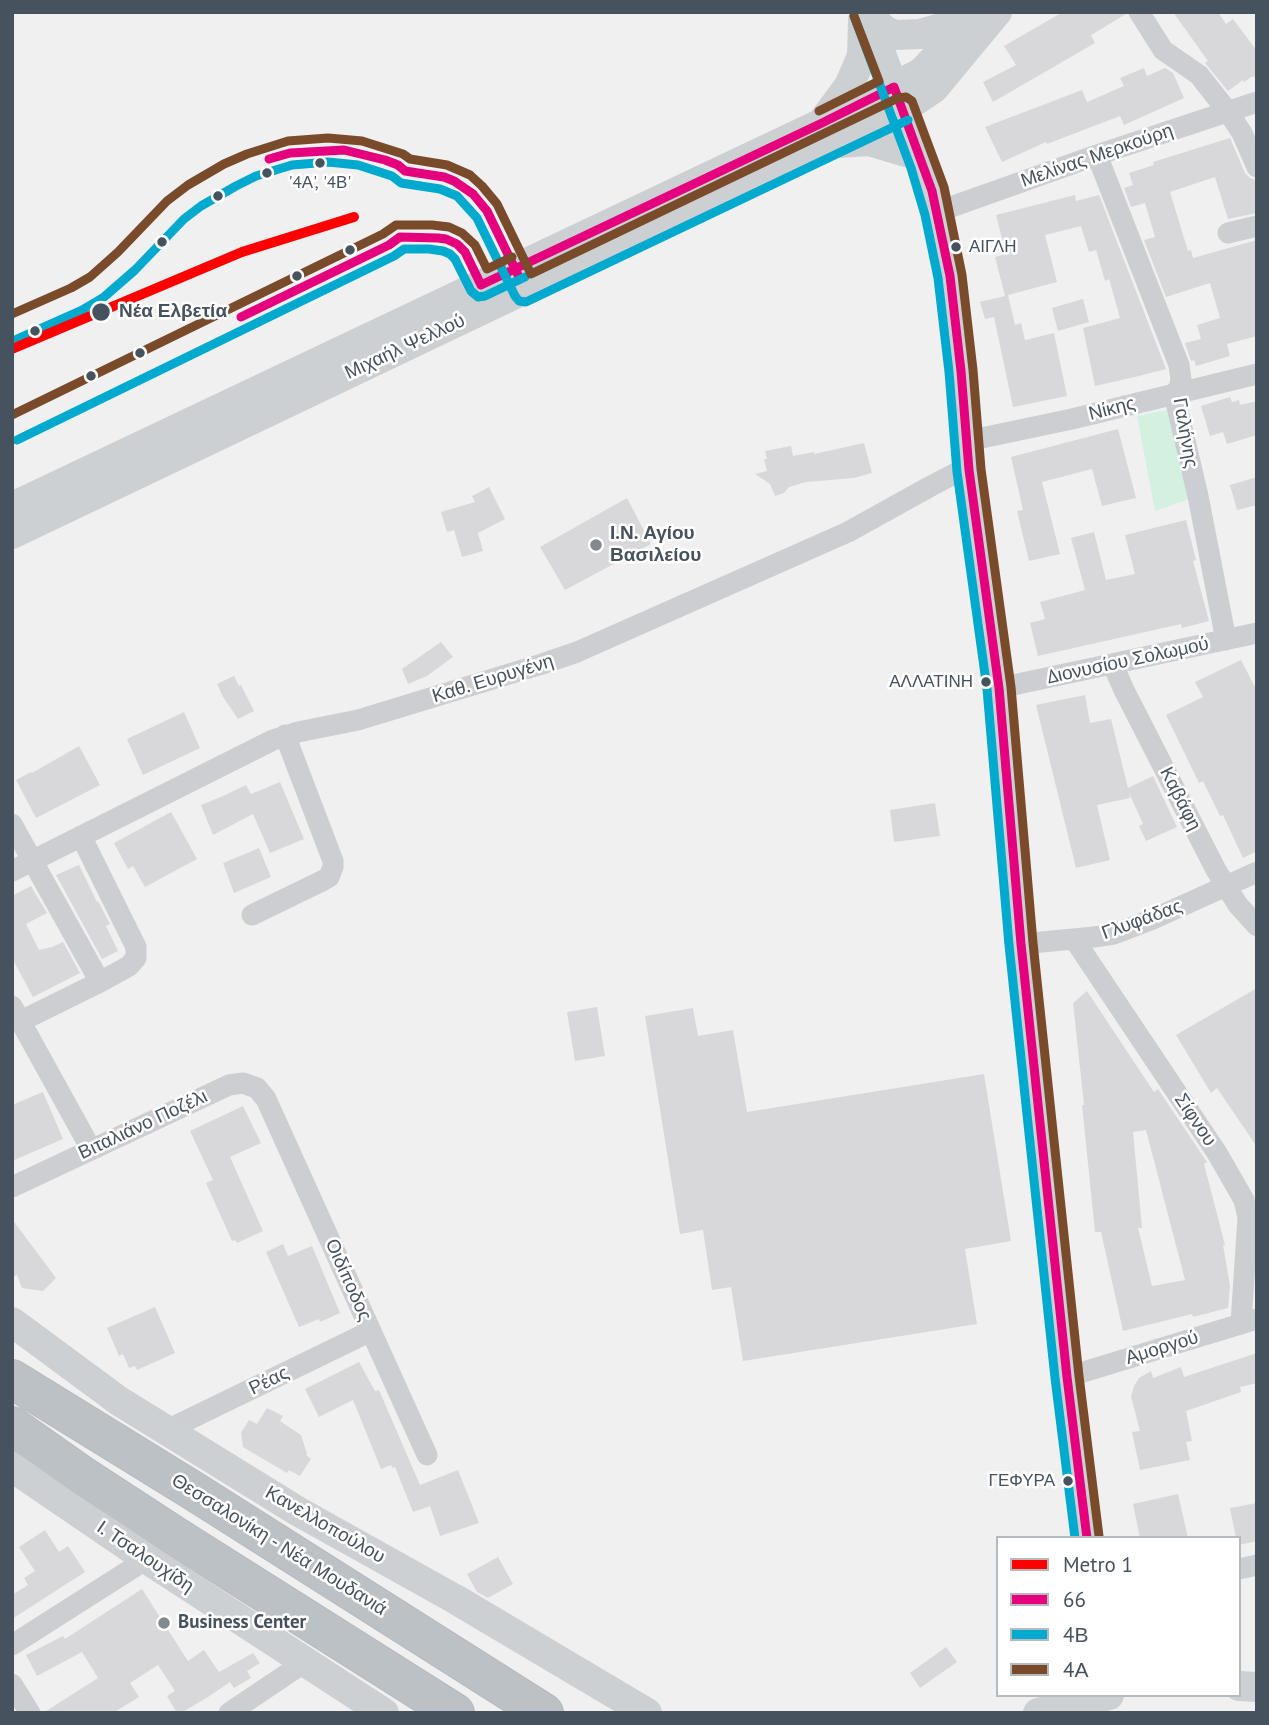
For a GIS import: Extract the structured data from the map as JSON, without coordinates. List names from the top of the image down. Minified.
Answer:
{"streets":{"highway":["Θεσσαλονίκη - Νέα Μουδανιά"],"main road":["Μιχαήλ Ψελλού","Κανελλοπούλου","Ι. Τσαλουχίδη"],"street":["Μελίνας Μερκούρη","Νίκης","Γαλήνης","Διονυσίου Σολωμού","Καθ. Ευρυγένη","Καβάφη","Γλυφάδας","Σίφνου","Βιταλιάνο Ποζέλι","Οιδίποδος","Αμοργού","Ρέας"]},"crossings":[["Μελίνας Μερκούρη","Γαλήνης"],["Νίκης","Γαλήνης"],["Νίκης","Καθ. Ευρυγένη"],["Γαλήνης","Διονυσίου Σολωμού"],["Διονυσίου Σολωμού","Καβάφη"],["Καβάφη","Γλυφάδας"],["Γλυφάδας","Σίφνου"],["Σίφνου","Αμοργού"],["Βιταλιάνο Ποζέλι","Οιδίποδος"],["Οιδίποδος","Ρέας"],["Ρέας","Κανελλοπούλου"]],"places":["'4Α', '4Β'","ΑΙΓΛΗ","Νέα Ελβετία","Ι.Ν. Αγίου Βασιλείου","ΑΛΛΑΤΙΝΗ","ΓΕΦΥΡΑ","Business Center"],"lines":["transit line 4Β","transit line 4Α","transit line 66","metro line 1"],"legend":["Metro 1","66","4Β","4Α"]}
